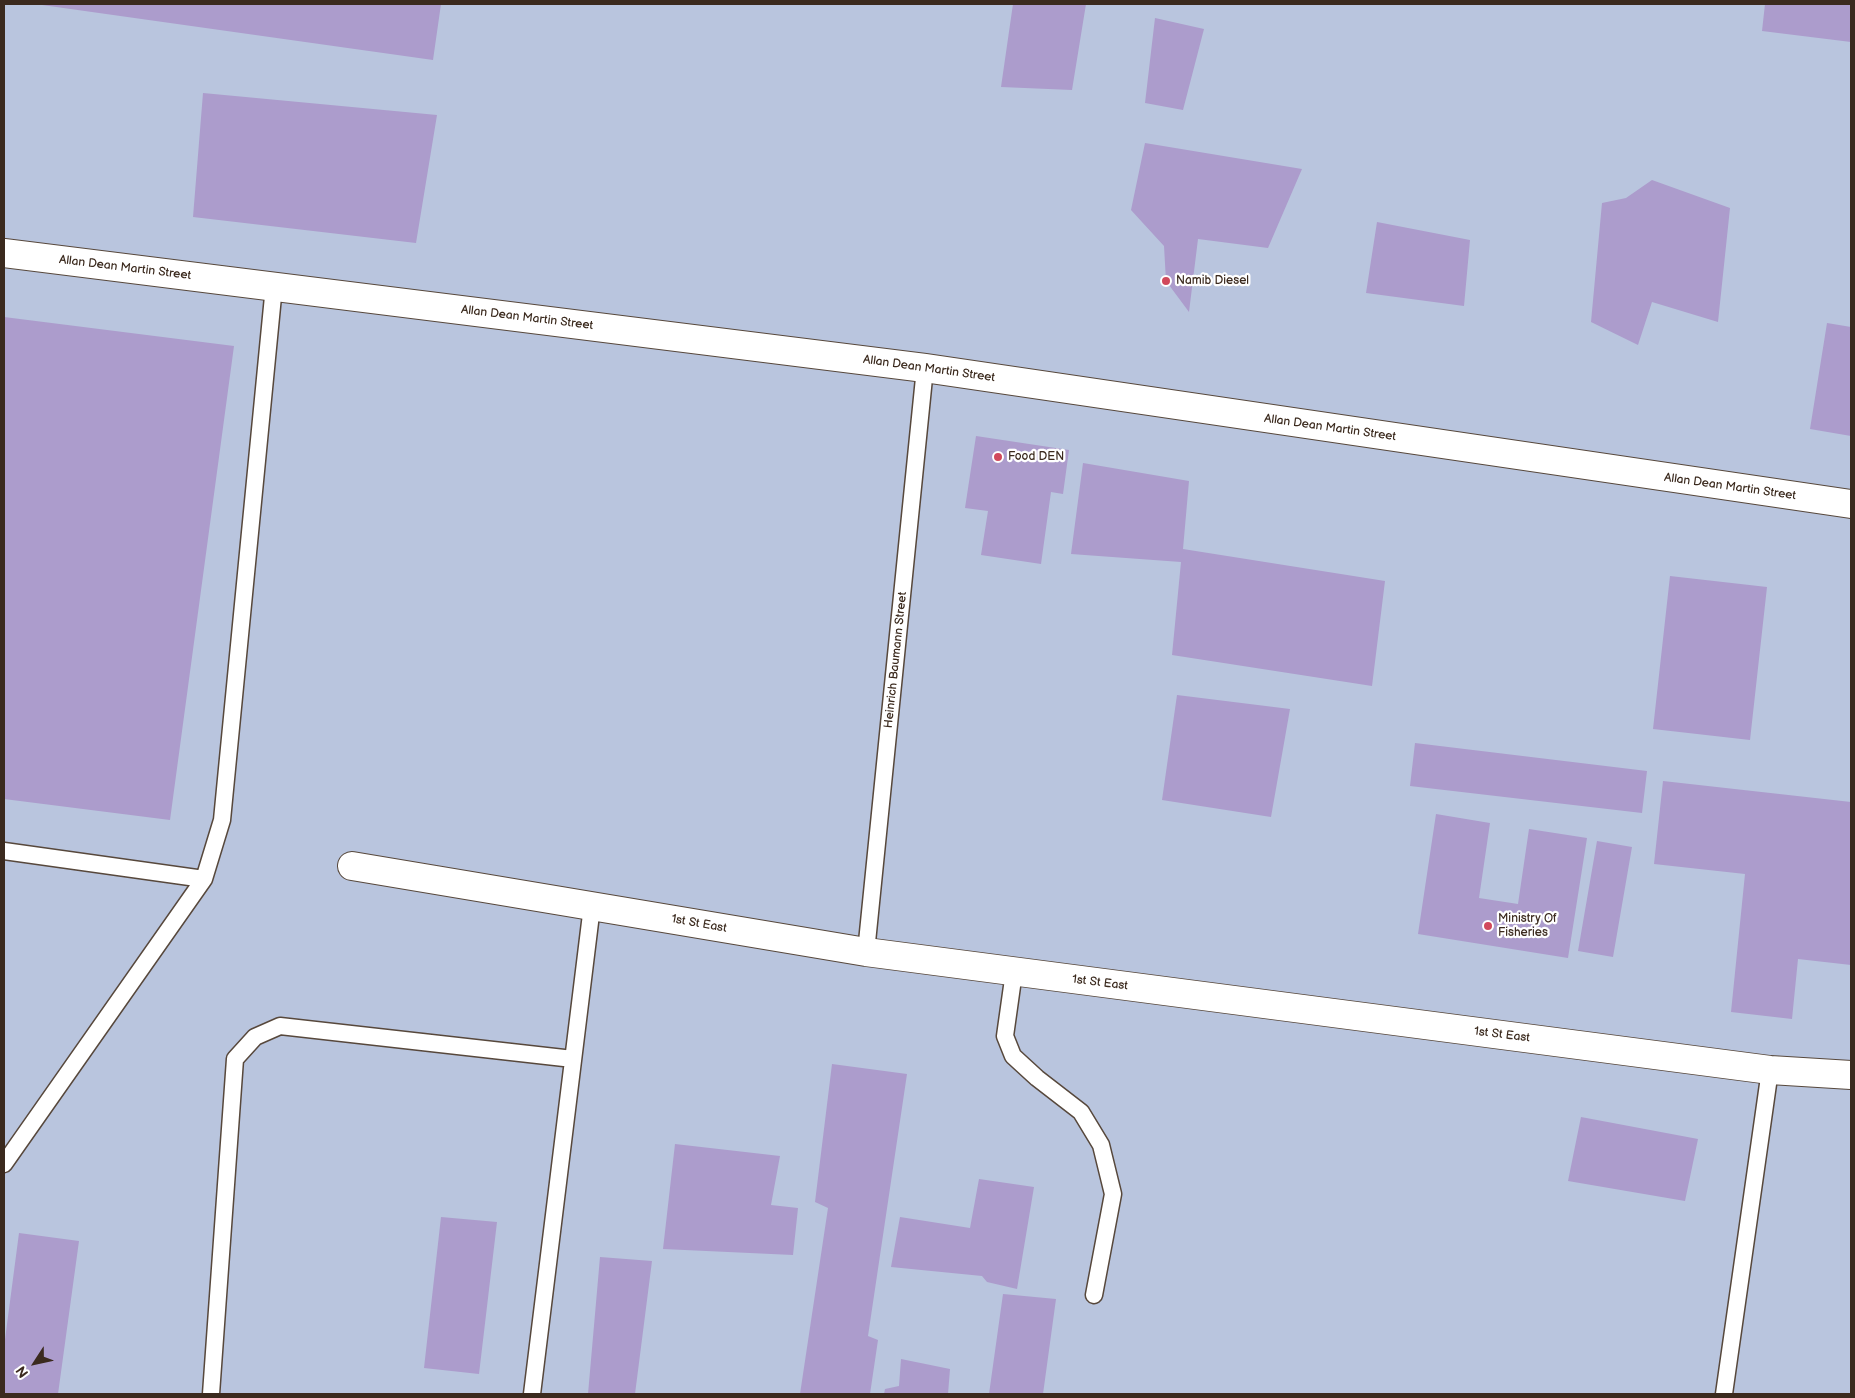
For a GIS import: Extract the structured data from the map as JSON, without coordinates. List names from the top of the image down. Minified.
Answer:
{"streets":{"street":["Allan Dean Martin Street","1st St East"],"lane":["Heinrich Baumann Street"]},"crossings":[["Allan Dean Martin Street","Heinrich Baumann Street"],["Heinrich Baumann Street","1st St East"]],"places":["Namib Diesel","Food DEN","Ministry Of Fisheries"],"north":"bottom left"}
